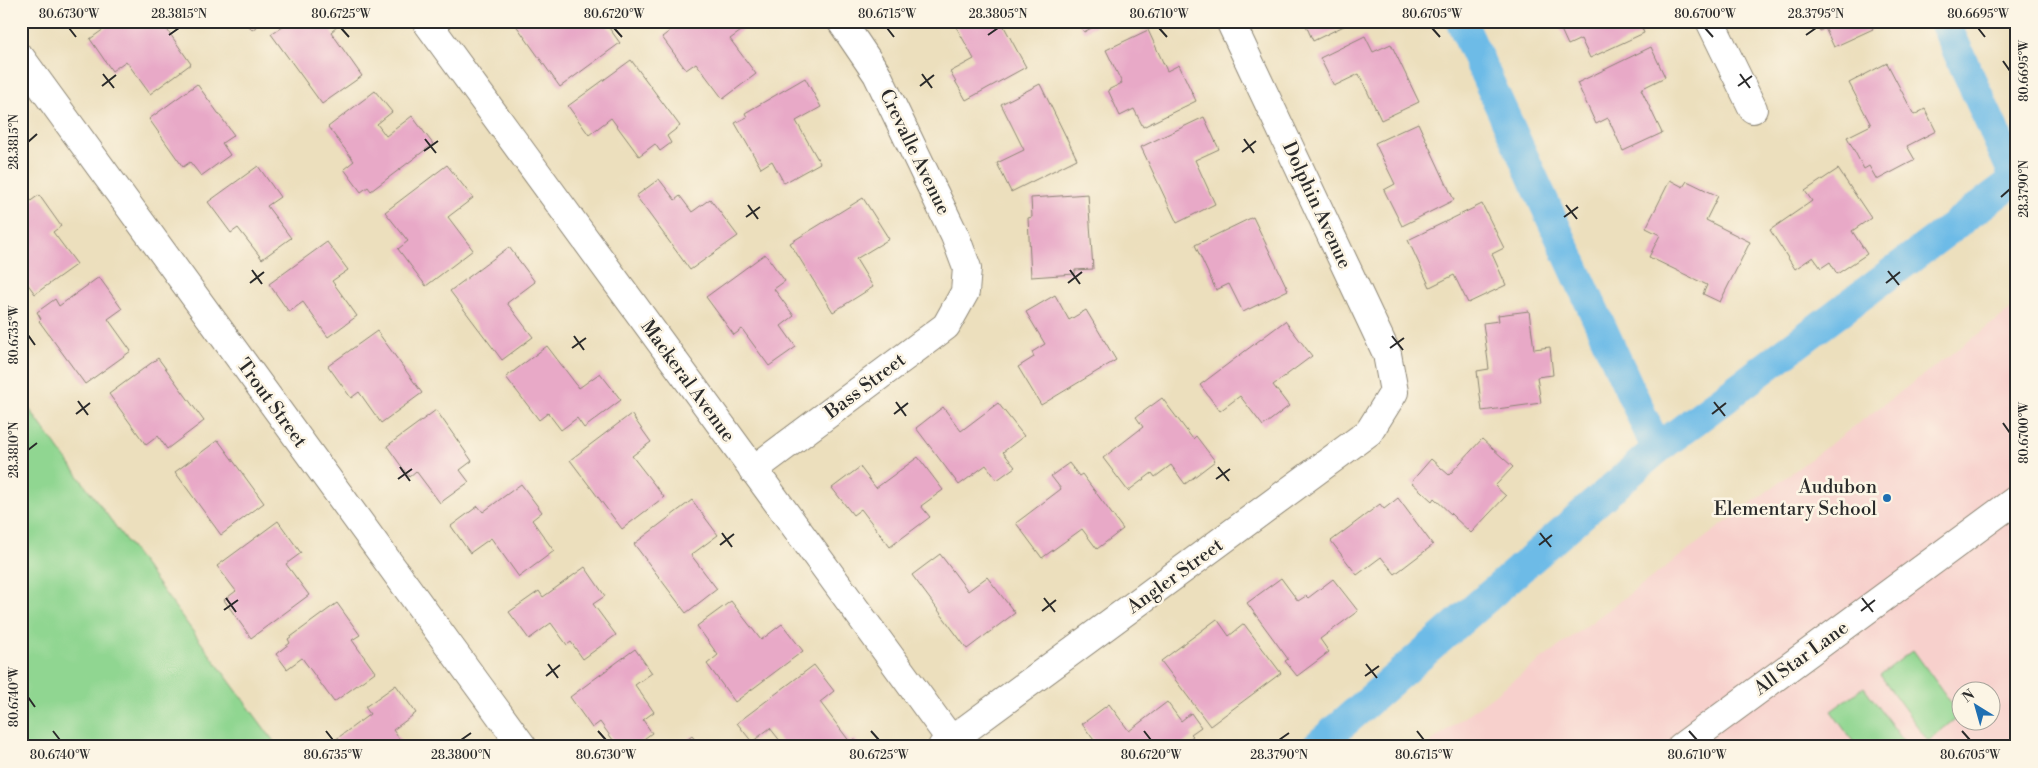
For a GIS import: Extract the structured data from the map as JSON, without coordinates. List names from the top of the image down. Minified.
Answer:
{"streets":{"street":["Crevalle Avenue","Dolphin Avenue","Mackeral Avenue","Bass Street","Trout Street","Angler Street","All Star Lane"]},"crossings":[["Crevalle Avenue","Bass Street"],["Dolphin Avenue","Angler Street"],["Mackeral Avenue","Bass Street"],["Mackeral Avenue","Angler Street"]],"places":["Audubon Elementary School"],"north":"top left","coordinates":["80.6730°W","28.3815°N","80.6725°W","80.6720°W","80.6715°W","28.3805°N","80.6710°W","80.6705°W","80.6700°W","28.3795°N","80.6695°W","28.3790°N","80.6735°W","28.3810°N","80.6740°W","28.3800°N"]}
